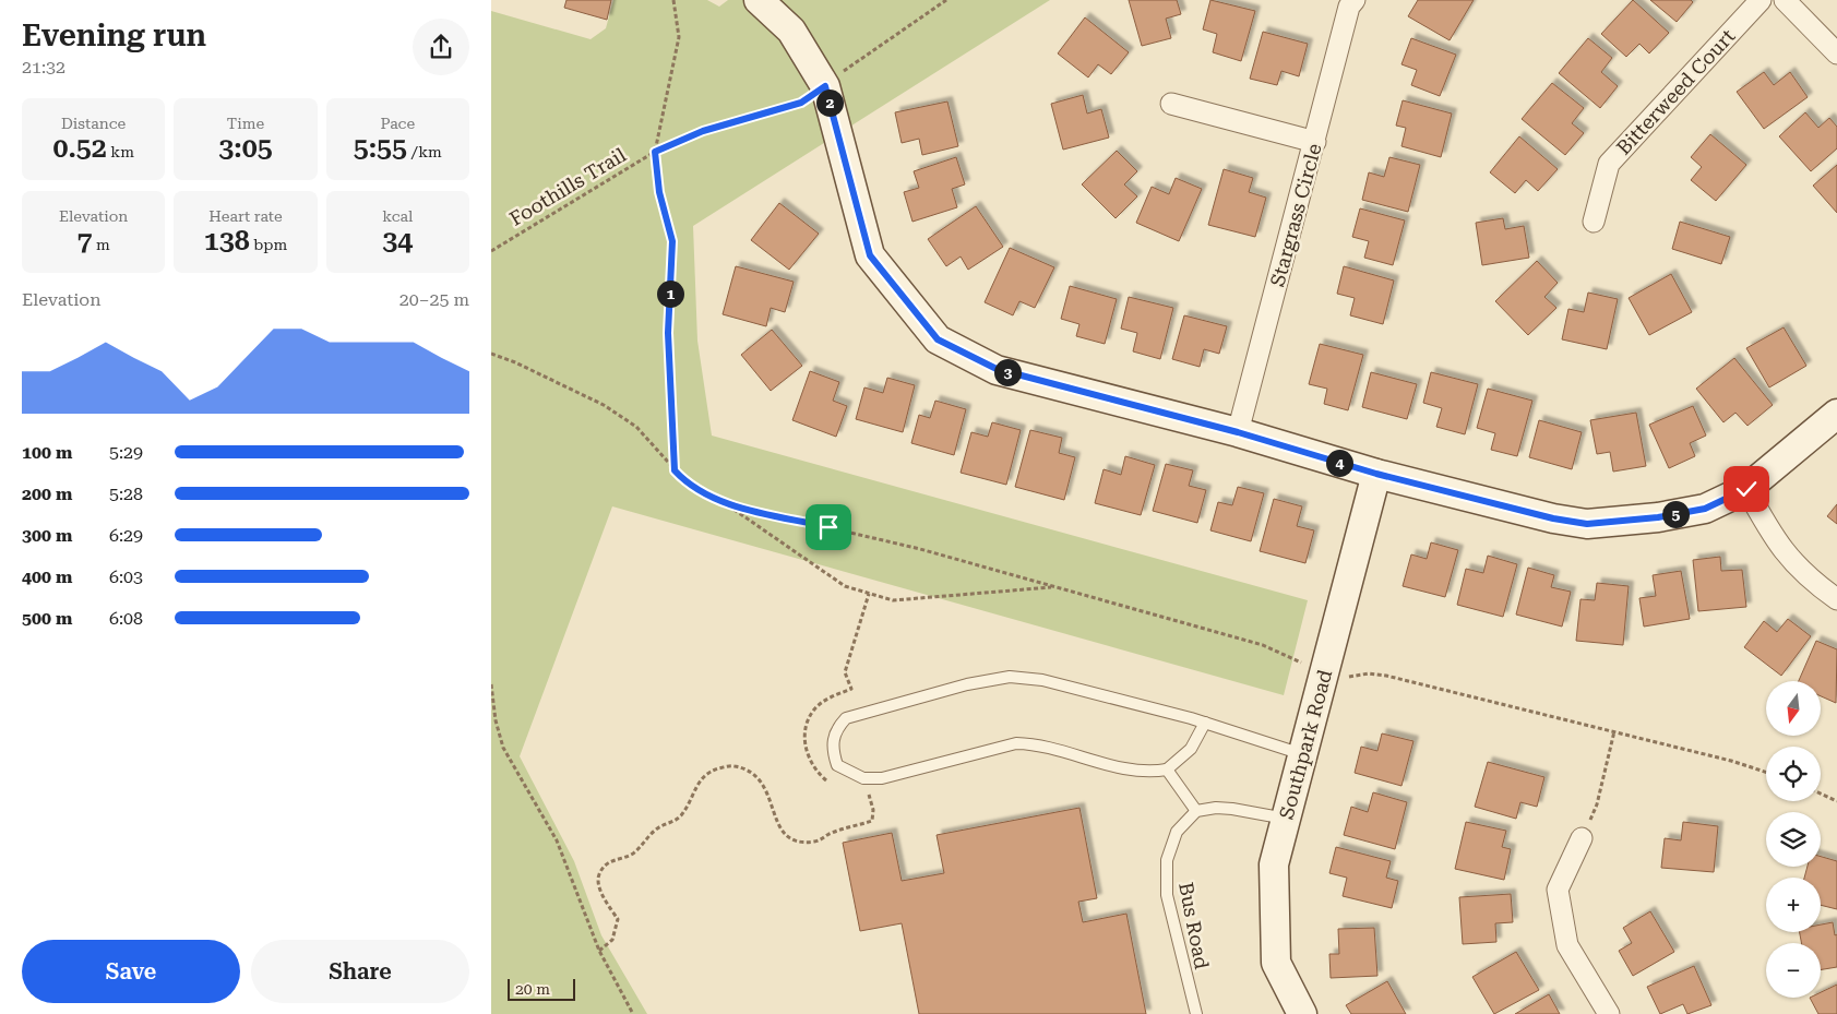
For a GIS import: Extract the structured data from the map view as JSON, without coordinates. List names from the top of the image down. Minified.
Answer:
{"streets":{"street":["Bitterweed Court","Stargrass Circle","Southpark Road"],"lane":["Bus Road"],"path":["Foothills Trail"]},"scale_bar":"20 m","north":"bottom","page":{"heading":["Evening run","21:32"],"pins":["2","1","3","4","5"],"stats":[["Distance","0.52 km"],["Time","3:05"],["Pace","5:55 /km"],["Elevation","7 m"],["Heart rate","138 bpm"],["kcal","34"]],"chart":["Elevation","20–25 m"],"list":[{"name":"100 m","note":"5:29"},{"name":"200 m","note":"5:28"},{"name":"300 m","note":"6:29"},{"name":"400 m","note":"6:03"},{"name":"500 m","note":"6:08"}],"map_buttons":["+","−"],"buttons":["Save","Share"],"scale":"20 m"}}
